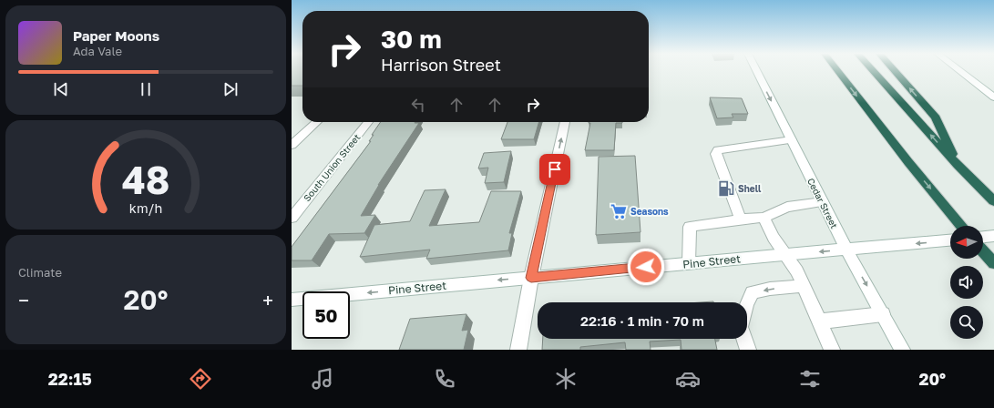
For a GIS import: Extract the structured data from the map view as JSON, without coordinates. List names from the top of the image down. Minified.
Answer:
{"streets":{"street":["South Union Street","Cedar Street","Pine Street"]},"crossings":[["Cedar Street","Pine Street"]],"one_way":["Pine Street"],"places":{"fuel station":["Shell"],"supermarket":["Seasons"]},"north":"left","page":{"turn":["30 m","Harrison Street"],"song":["Paper Moons","Ada Vale"],"tile":"Climate","heat":["−","20°","+"],"limit":"50","trip":"22:16 · 1 min · 70 m","tabs":["22:15","20°"],"gauge":["48","km/h"]}}
